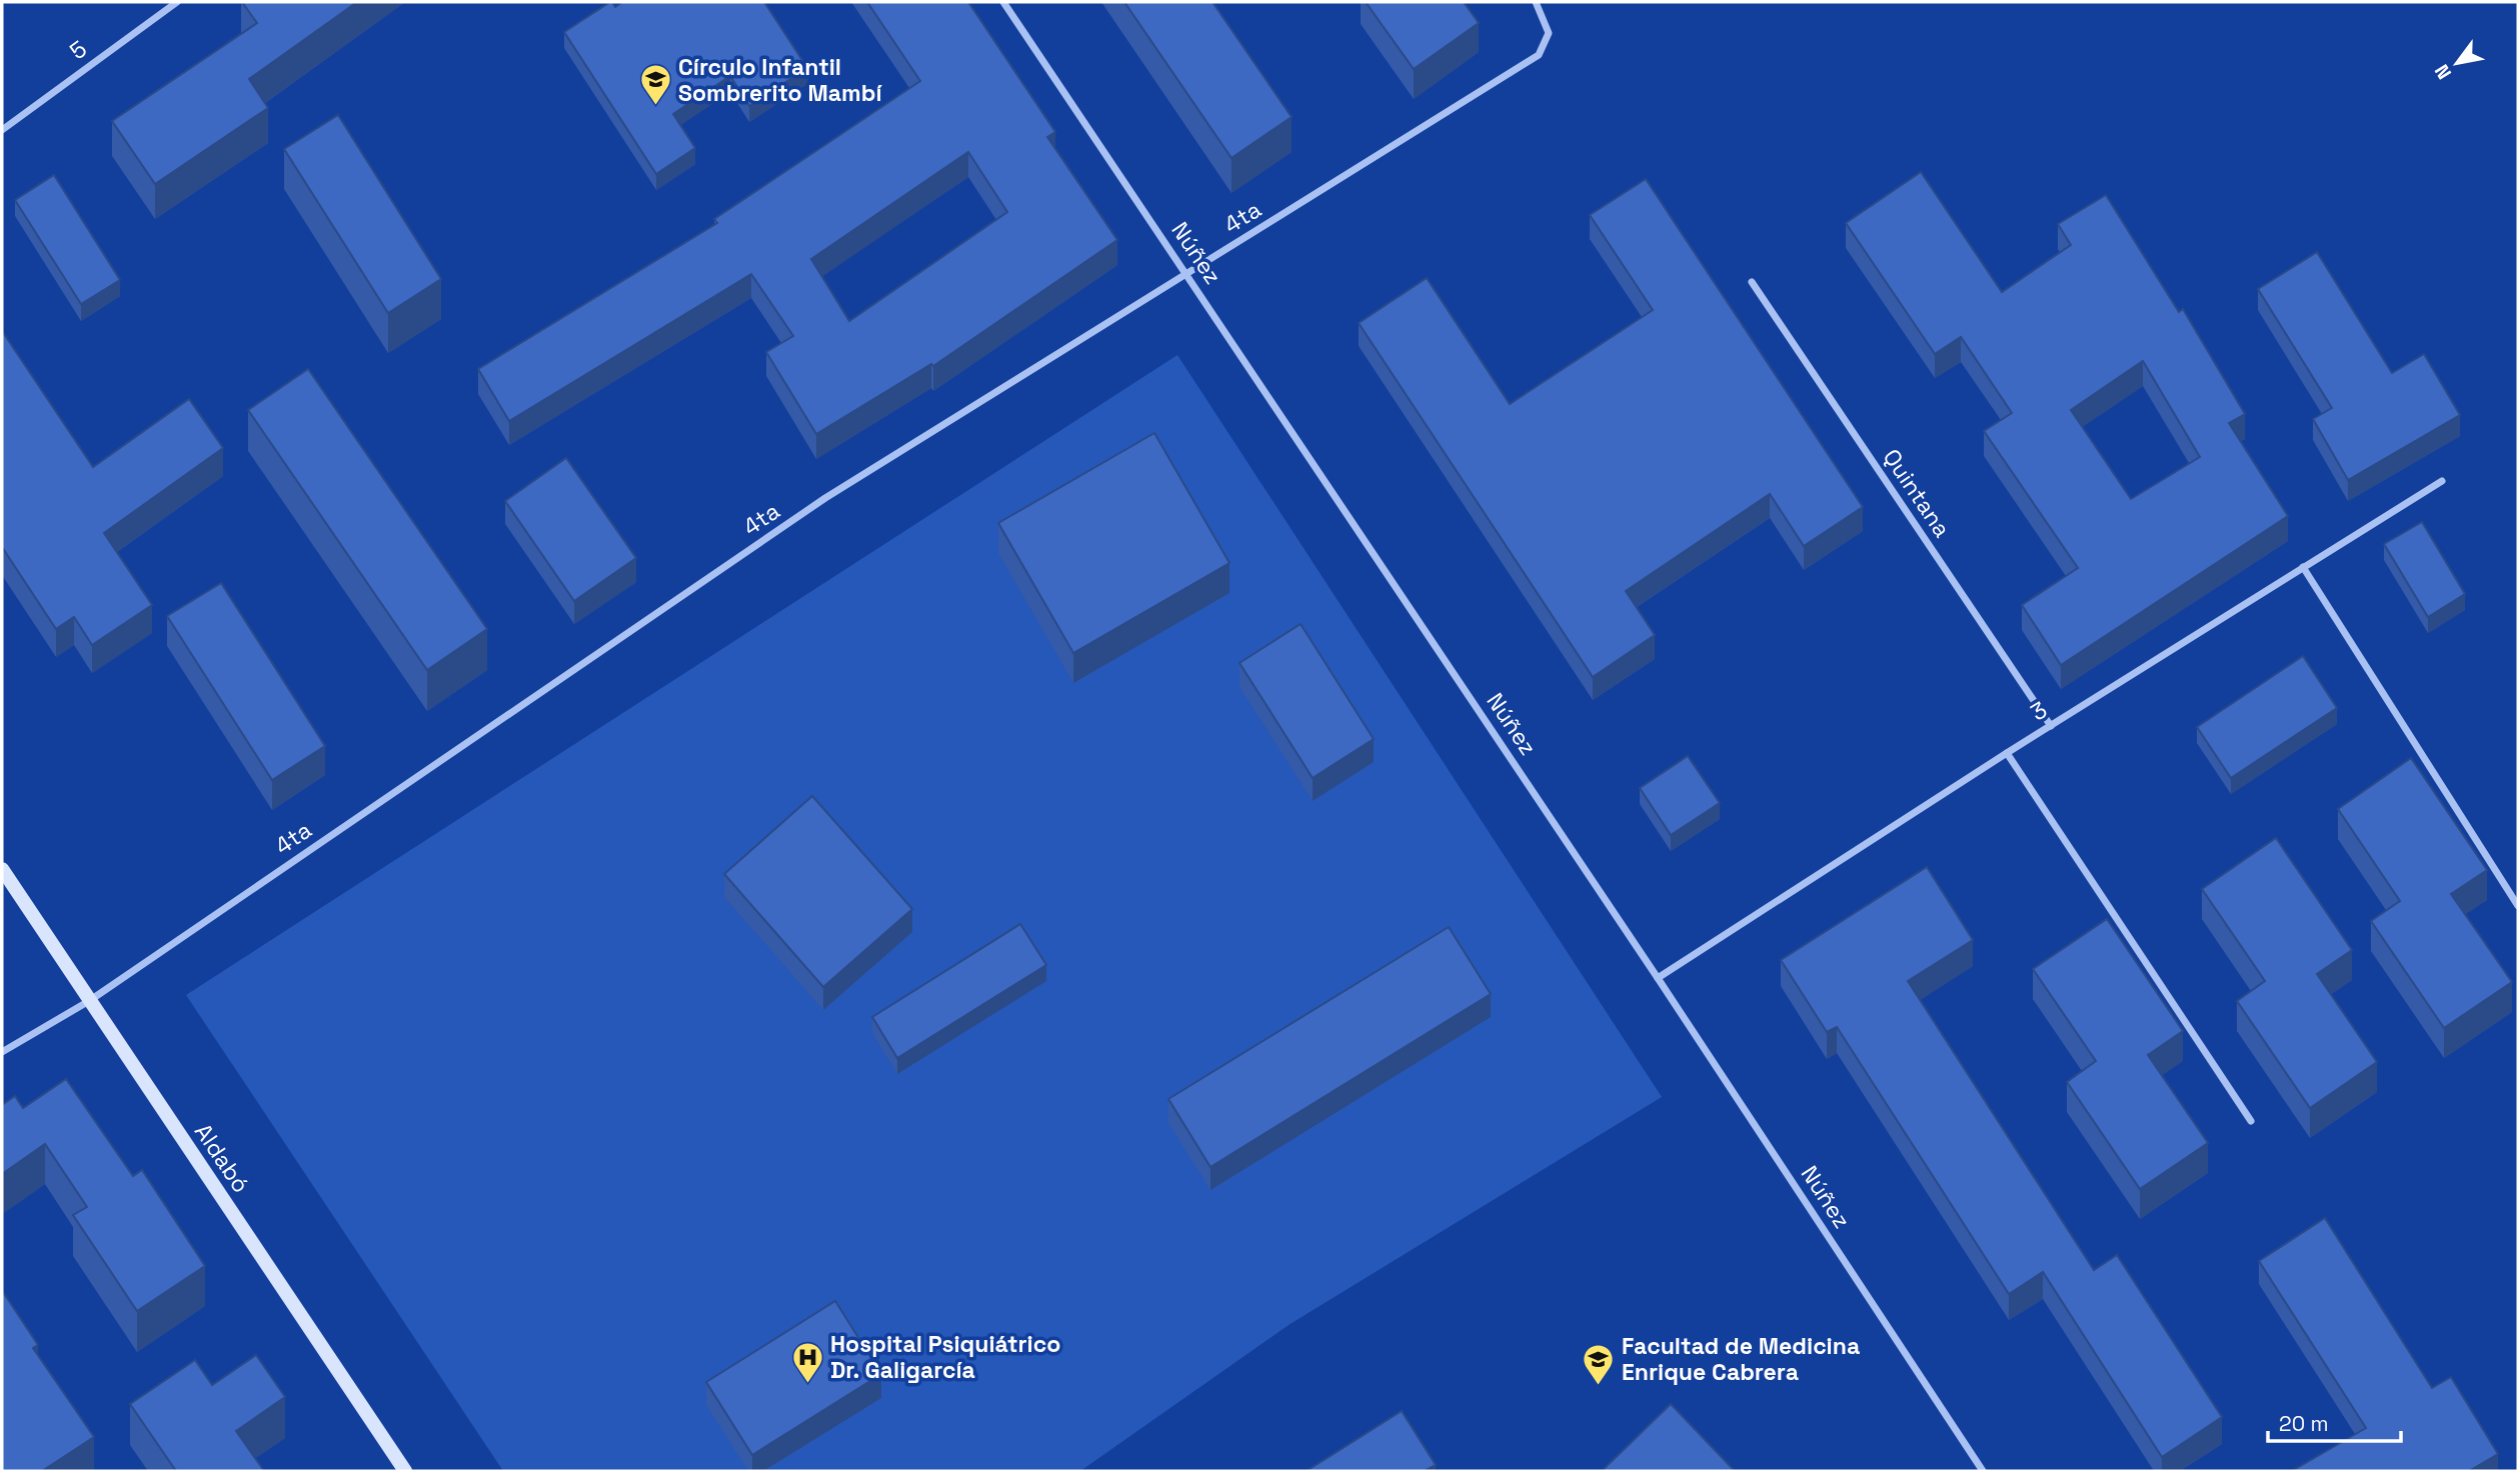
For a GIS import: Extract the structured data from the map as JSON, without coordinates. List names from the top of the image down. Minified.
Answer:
{"streets":{"main road":["Aldabó"],"street":["5","4ta","Núñez","Quintana","3"]},"crossings":[["4ta","Núñez"],["4ta","Aldabó"],["Núñez","3"],["Quintana","3"]],"places":{"school or university":["Círculo Infantil Sombrerito Mambí","Facultad de Medicina Enrique Cabrera"],"hospital":["Hospital Psiquiátrico Dr. Galigarcía"]},"scale_bar":"20 m","north":"bottom left"}
